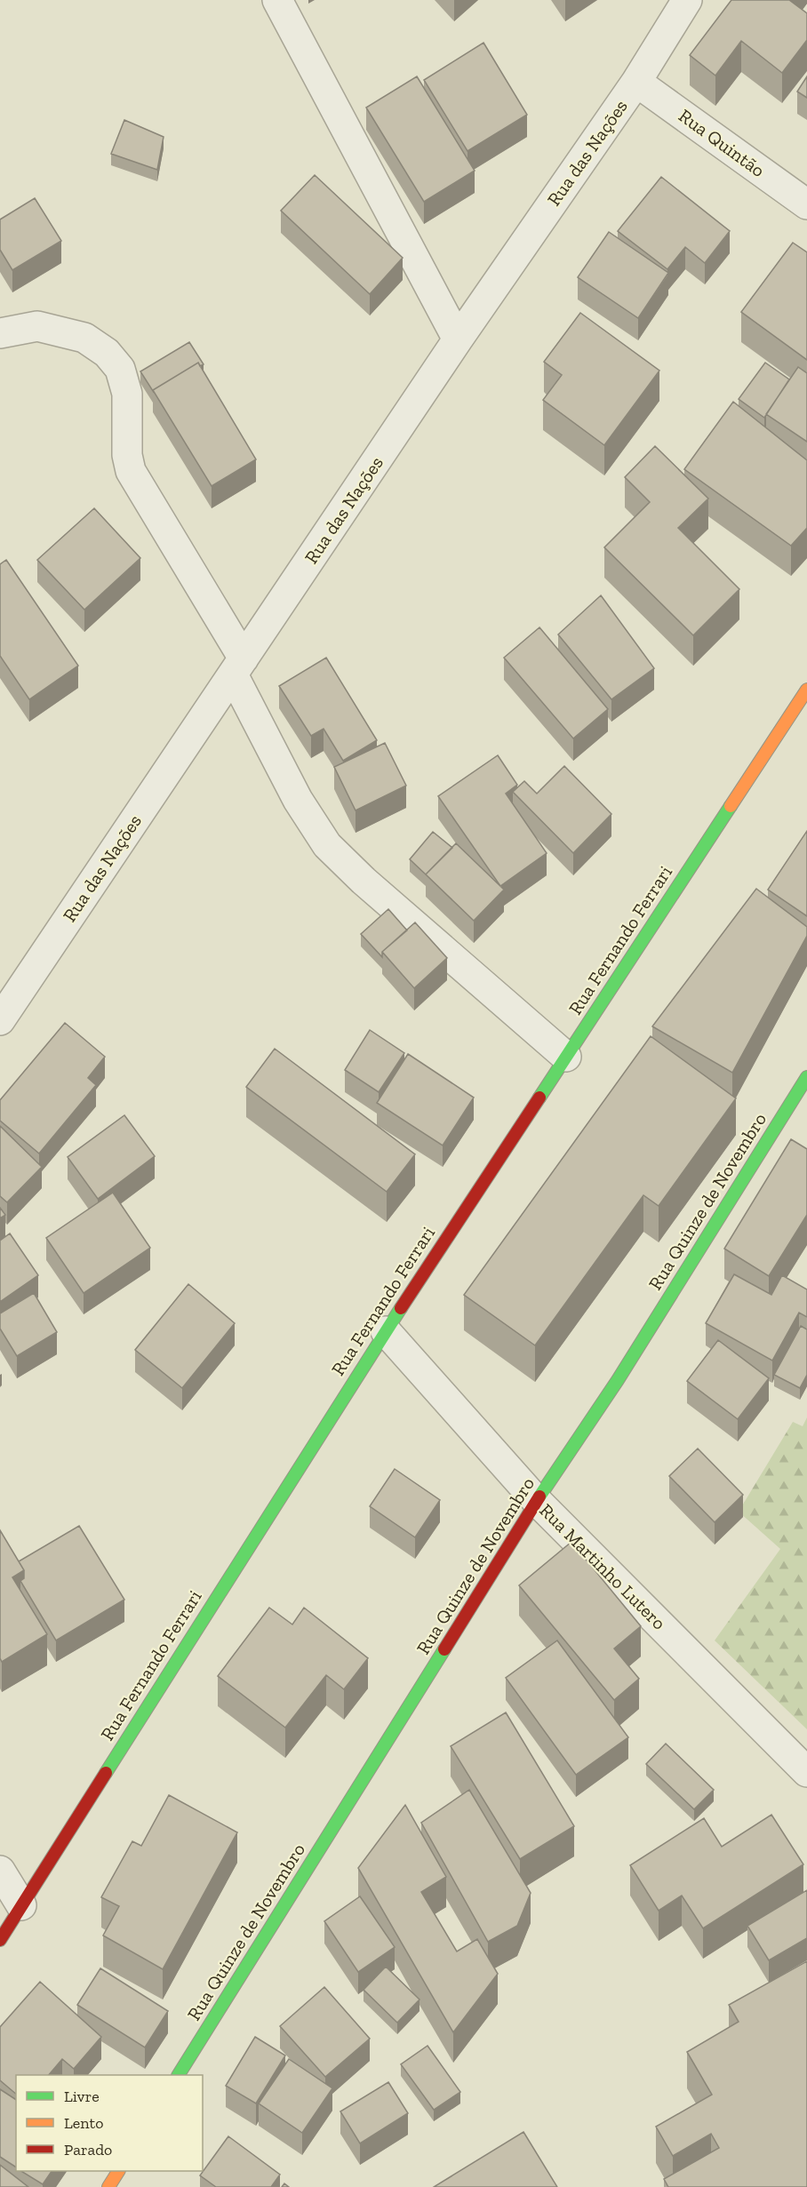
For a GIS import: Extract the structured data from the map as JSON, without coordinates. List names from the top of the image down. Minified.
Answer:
{"streets":{"main road":["Rua Fernando Ferrari","Rua Quinze de Novembro"],"street":["Rua Quintão","Rua das Nações","Rua Martinho Lutero"]},"crossings":[["Rua Quintão","Rua das Nações"],["Rua Fernando Ferrari","Rua Martinho Lutero"],["Rua Quinze de Novembro","Rua Martinho Lutero"]],"legend":["Livre","Lento","Parado"]}
